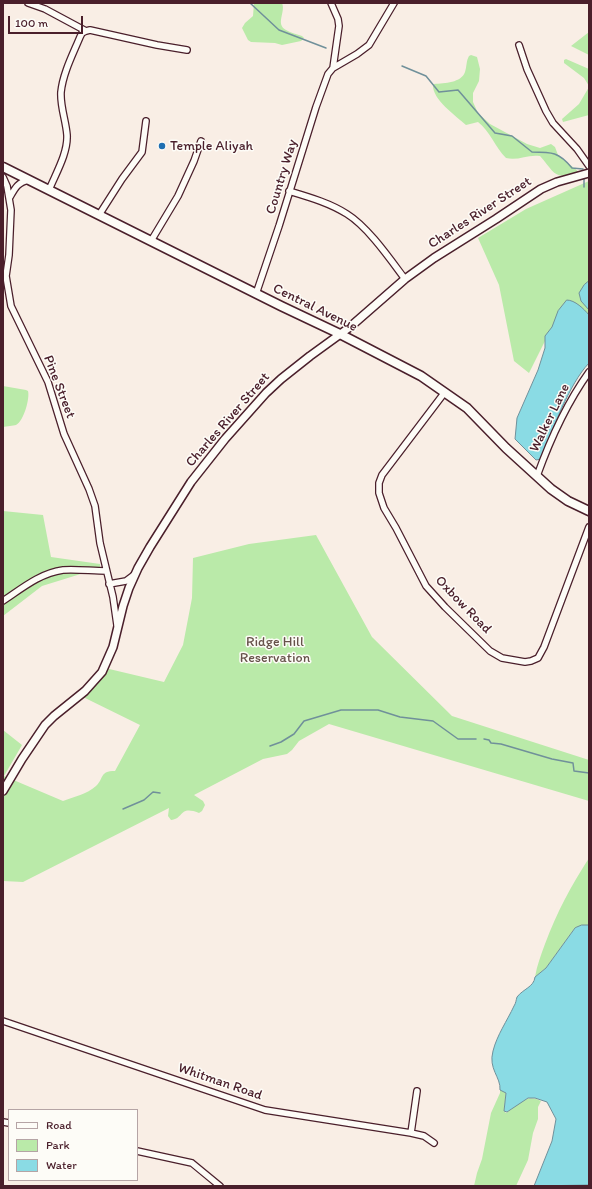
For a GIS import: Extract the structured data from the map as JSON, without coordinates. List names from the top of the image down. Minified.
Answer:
{"streets":{"main road":["Central Avenue"],"street":["Country Way","Charles River Street","Pine Street","Walker Lane","Oxbow Road","Whitman Road"]},"crossings":[["Country Way","Central Avenue"],["Charles River Street","Central Avenue"],["Charles River Street","Pine Street"],["Central Avenue","Walker Lane"],["Central Avenue","Oxbow Road"]],"parks":["Ridge Hill Reservation"],"places":["Temple Aliyah"],"legend":["Road","Park","Water"],"scale_bar":"100 m"}
